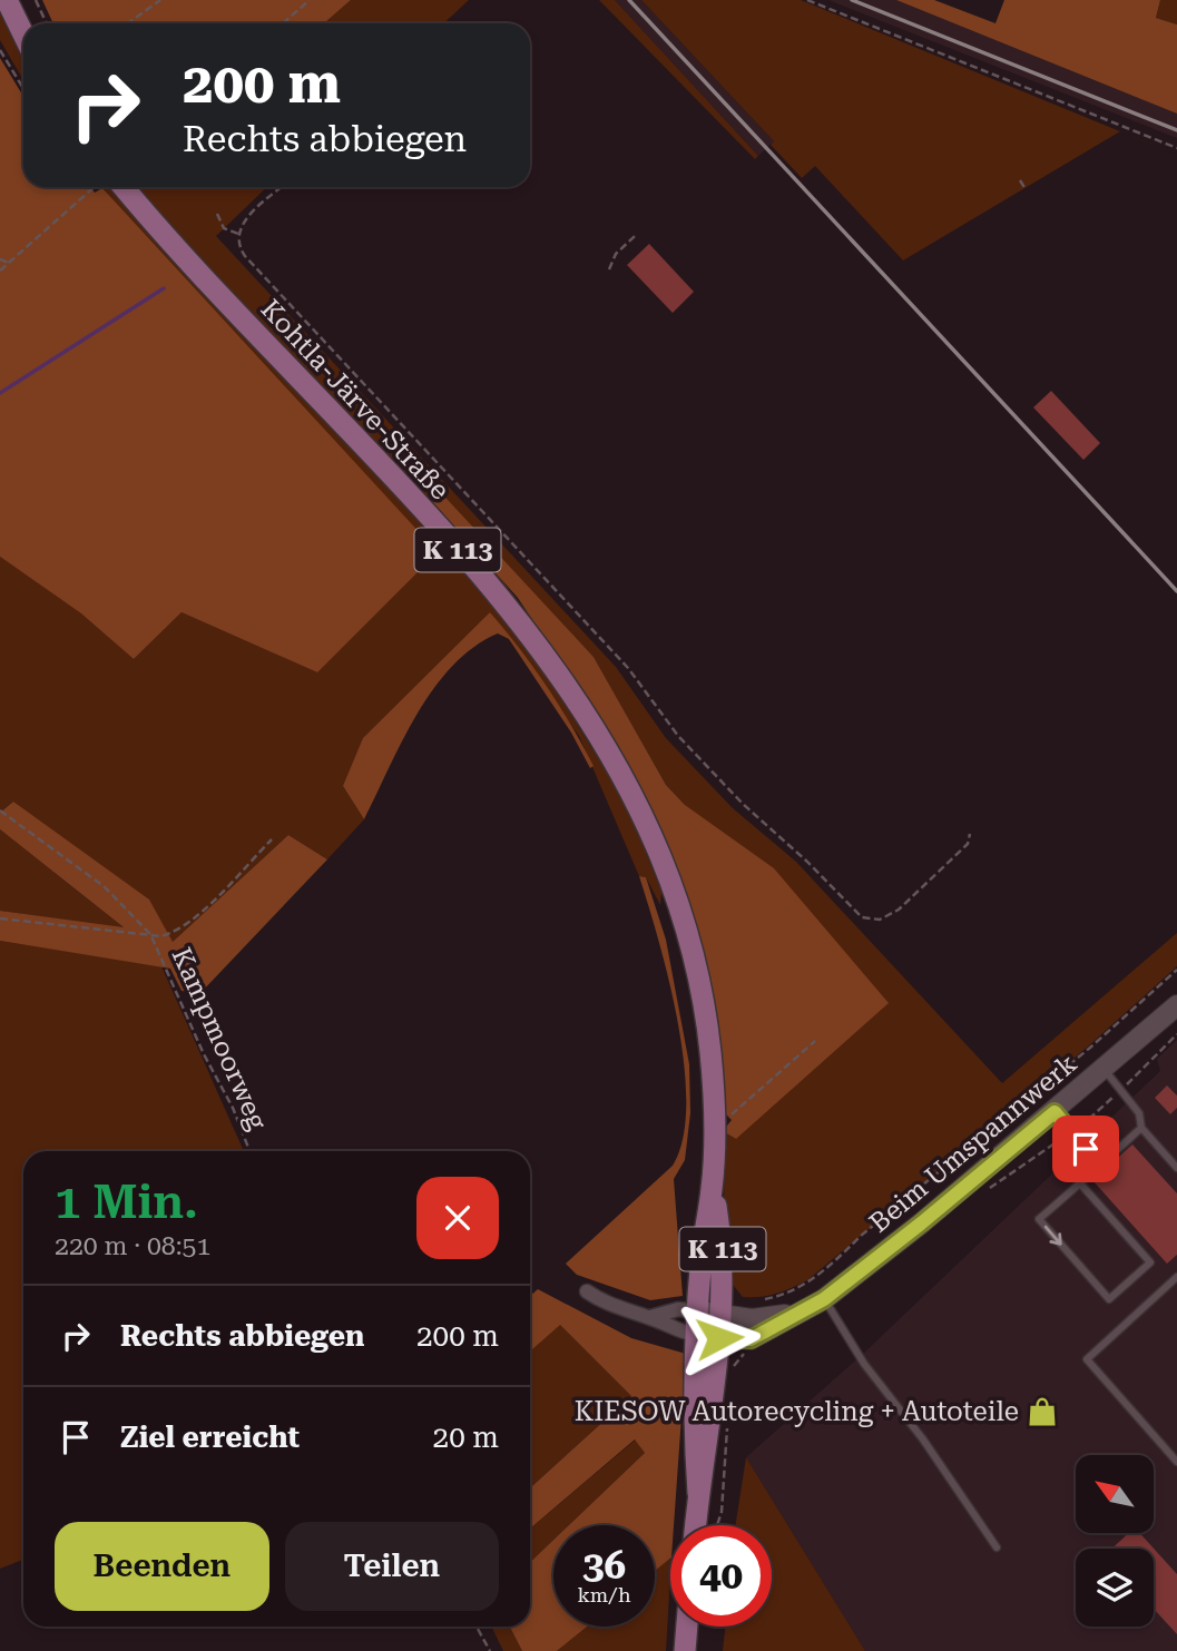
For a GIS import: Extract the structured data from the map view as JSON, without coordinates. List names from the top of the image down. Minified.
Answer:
{"streets":{"main road":["Kohtla-Järve-Straße","K 113"],"street":["Beim Umspannwerk"],"path":["Kampmoorweg"]},"crossings":[["Kohtla-Järve-Straße","Beim Umspannwerk"]],"places":{"shop":["KIESOW Autorecycling + Autoteile"]},"north":"top left","page":{"turn":["200 m","Rechts abbiegen"],"heading":["1 Min.","220 m · 08:51"],"list":[{"name":"Rechts abbiegen","value":"200 m"},{"name":"Ziel erreicht","value":"20 m"}],"buttons":["Beenden","Teilen"],"speed":"36 km/h","limit":"40"}}
